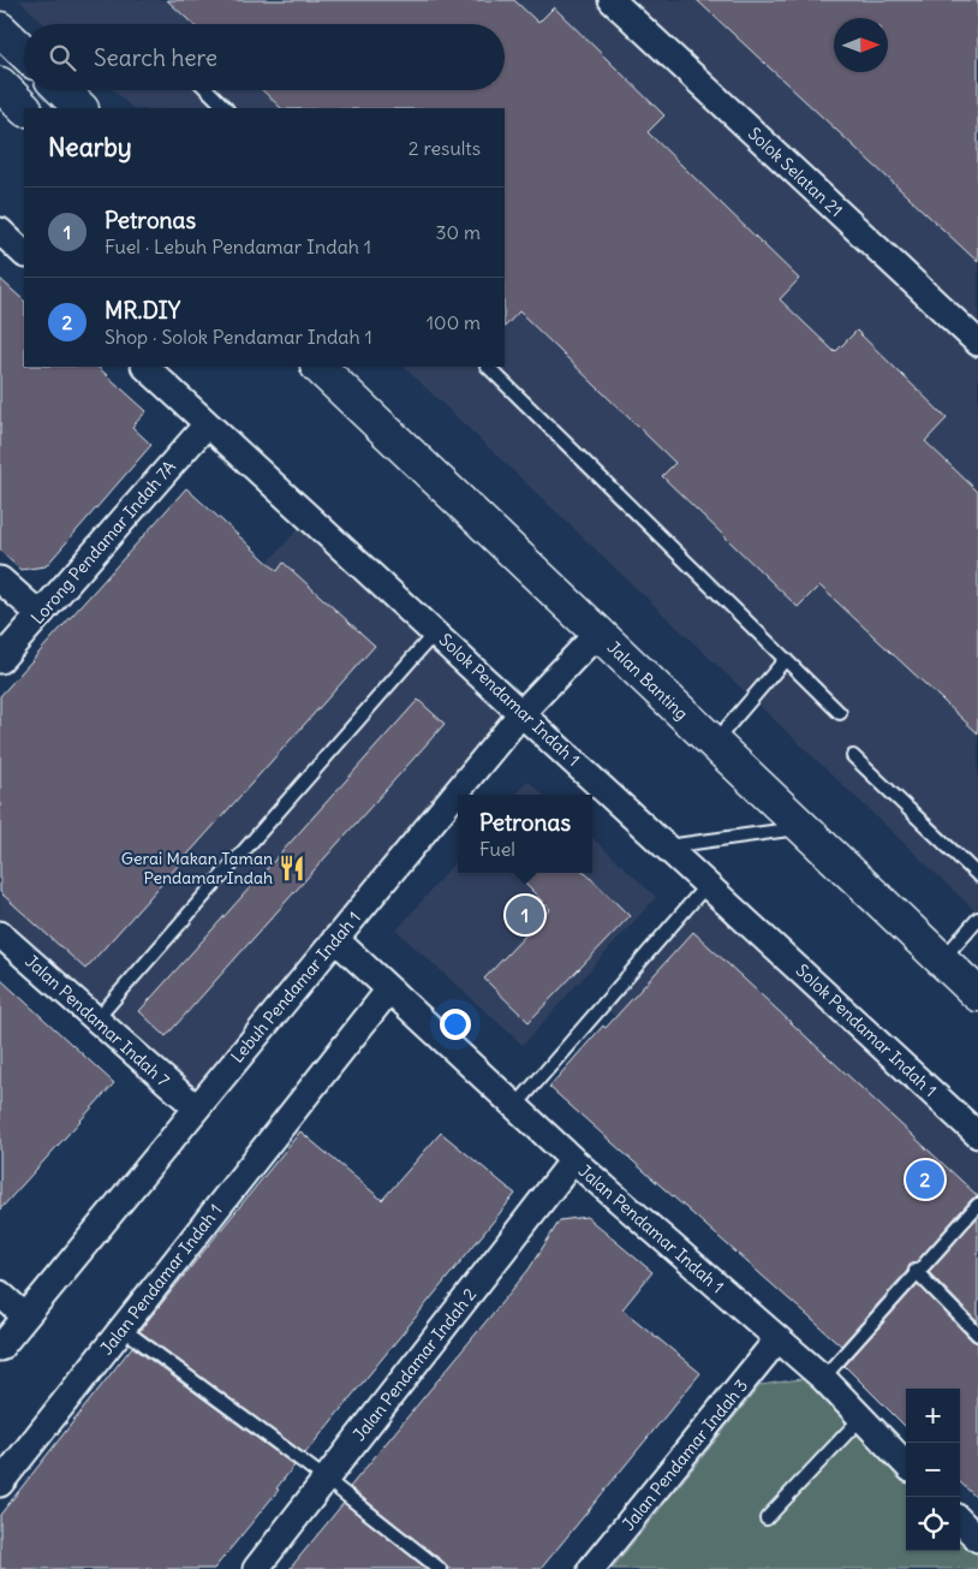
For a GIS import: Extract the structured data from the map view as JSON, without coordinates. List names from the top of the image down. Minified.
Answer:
{"streets":{"main road":["Jalan Banting"],"street":["Solok Selatan 21","Lorong Pendamar Indah 7A","Solok Pendamar Indah 1","Lebuh Pendamar Indah 1","Jalan Pendamar Indah 7","Jalan Pendamar Indah 1","Jalan Pendamar Indah 2","Jalan Pendamar Indah 3"]},"crossings":[["Lorong Pendamar Indah 7A","Solok Pendamar Indah 1"],["Jalan Banting","Lebuh Pendamar Indah 1"],["Solok Pendamar Indah 1","Lebuh Pendamar Indah 1"],["Lebuh Pendamar Indah 1","Jalan Pendamar Indah 7"],["Lebuh Pendamar Indah 1","Jalan Pendamar Indah 1"],["Jalan Pendamar Indah 1","Jalan Pendamar Indah 2"],["Jalan Pendamar Indah 1","Jalan Pendamar Indah 3"]],"places":{"restaurant":["Gerai Makan Taman Pendamar Indah"]},"north":"right","page":{"search":"Search here","heading":["Nearby","2 results"],"list":[{"mark":"1","name":"Petronas","note":"Fuel · Lebuh Pendamar Indah 1","value":"30 m"},{"mark":"2","name":"MR.DIY","note":"Shop · Solok Pendamar Indah 1","value":"100 m"}],"popup":["Petronas","Fuel"],"pins":["1","2"],"map_buttons":["+","−"]}}
